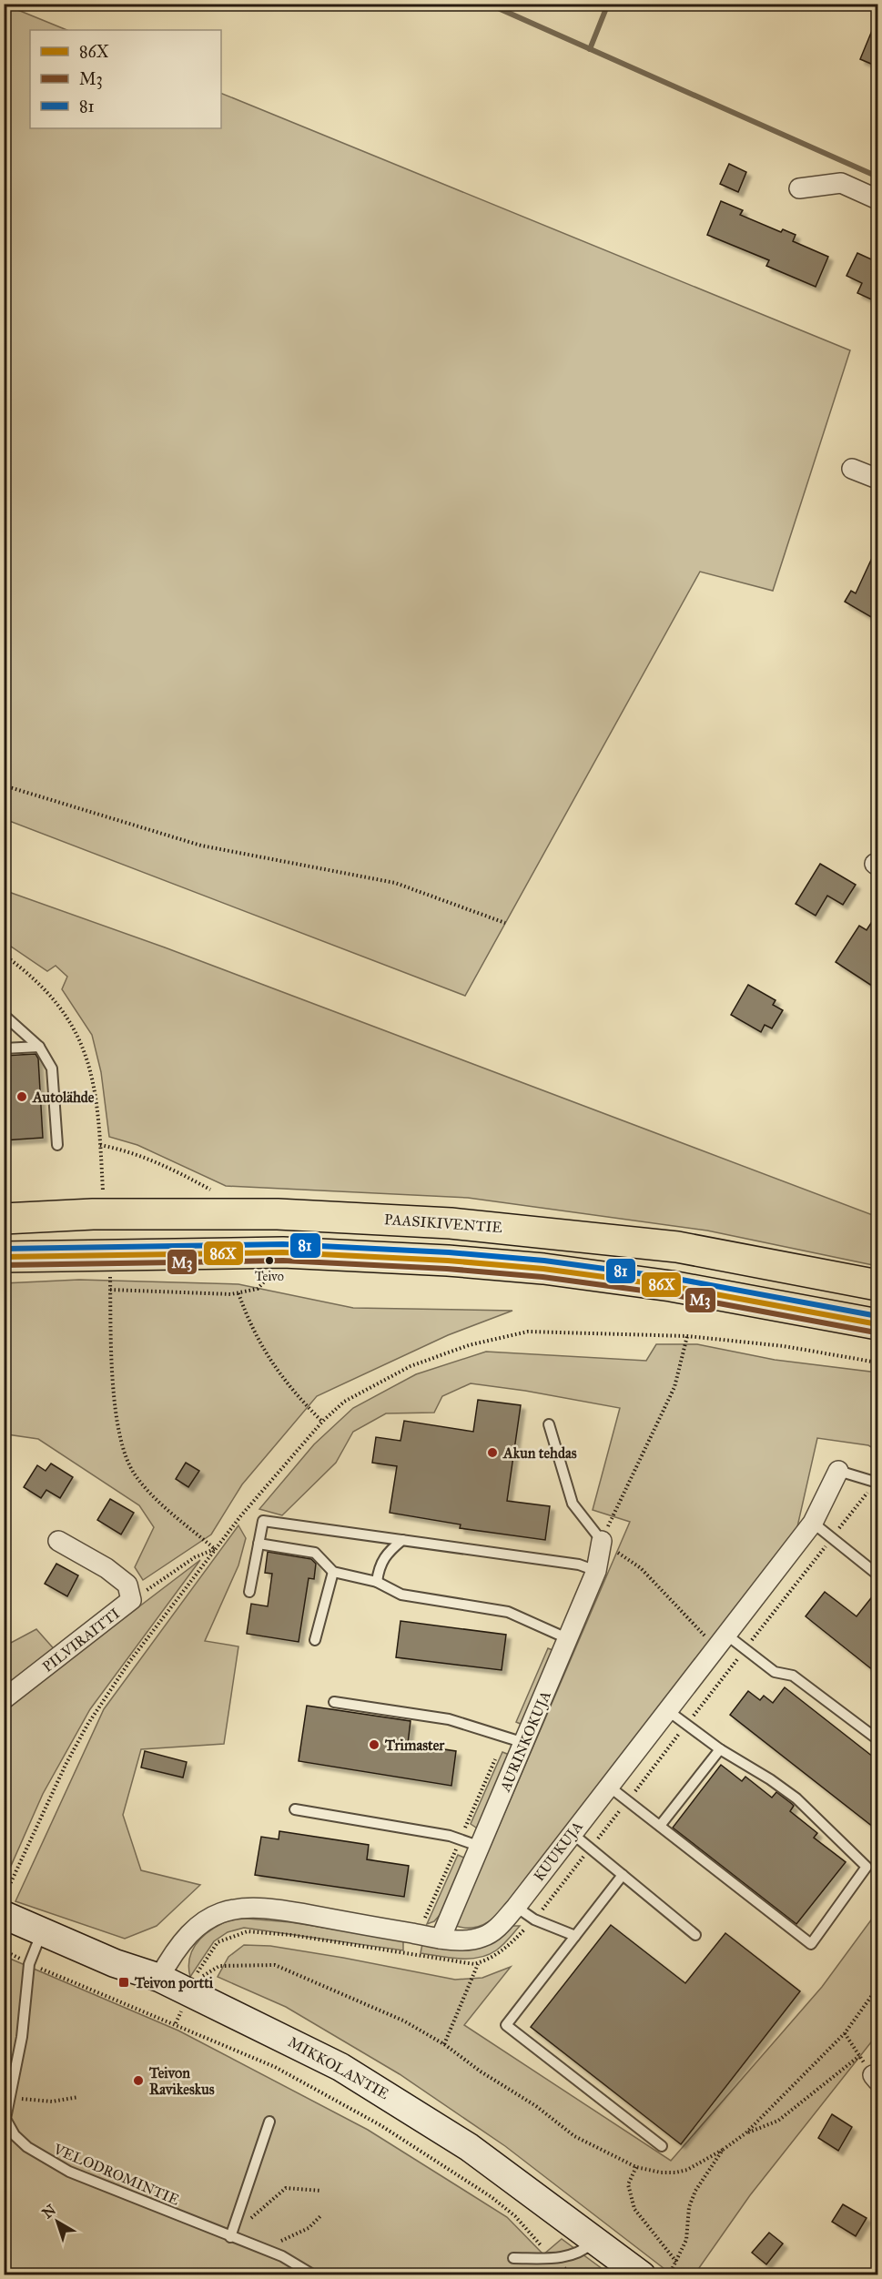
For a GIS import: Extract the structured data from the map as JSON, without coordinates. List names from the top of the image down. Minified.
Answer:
{"streets":{"highway":["PAASIKIVENTIE"],"main road":["MIKKOLANTIE"],"street":["PILVIRAITTI","AURINKOKUJA","KUUKUJA"],"lane":["VELODROMINTIE"]},"crossings":[["AURINKOKUJA","KUUKUJA"],["KUUKUJA","MIKKOLANTIE"]],"places":{"other":["Autolähde","Teivo","Akun tehdas","Trimaster","Teivon Ravikeskus"],"transit":["Teivon portti"]},"lines":["transit line 81","transit line 86X","transit line M3"],"legend":["86X","M3","81"],"north":"top left"}
